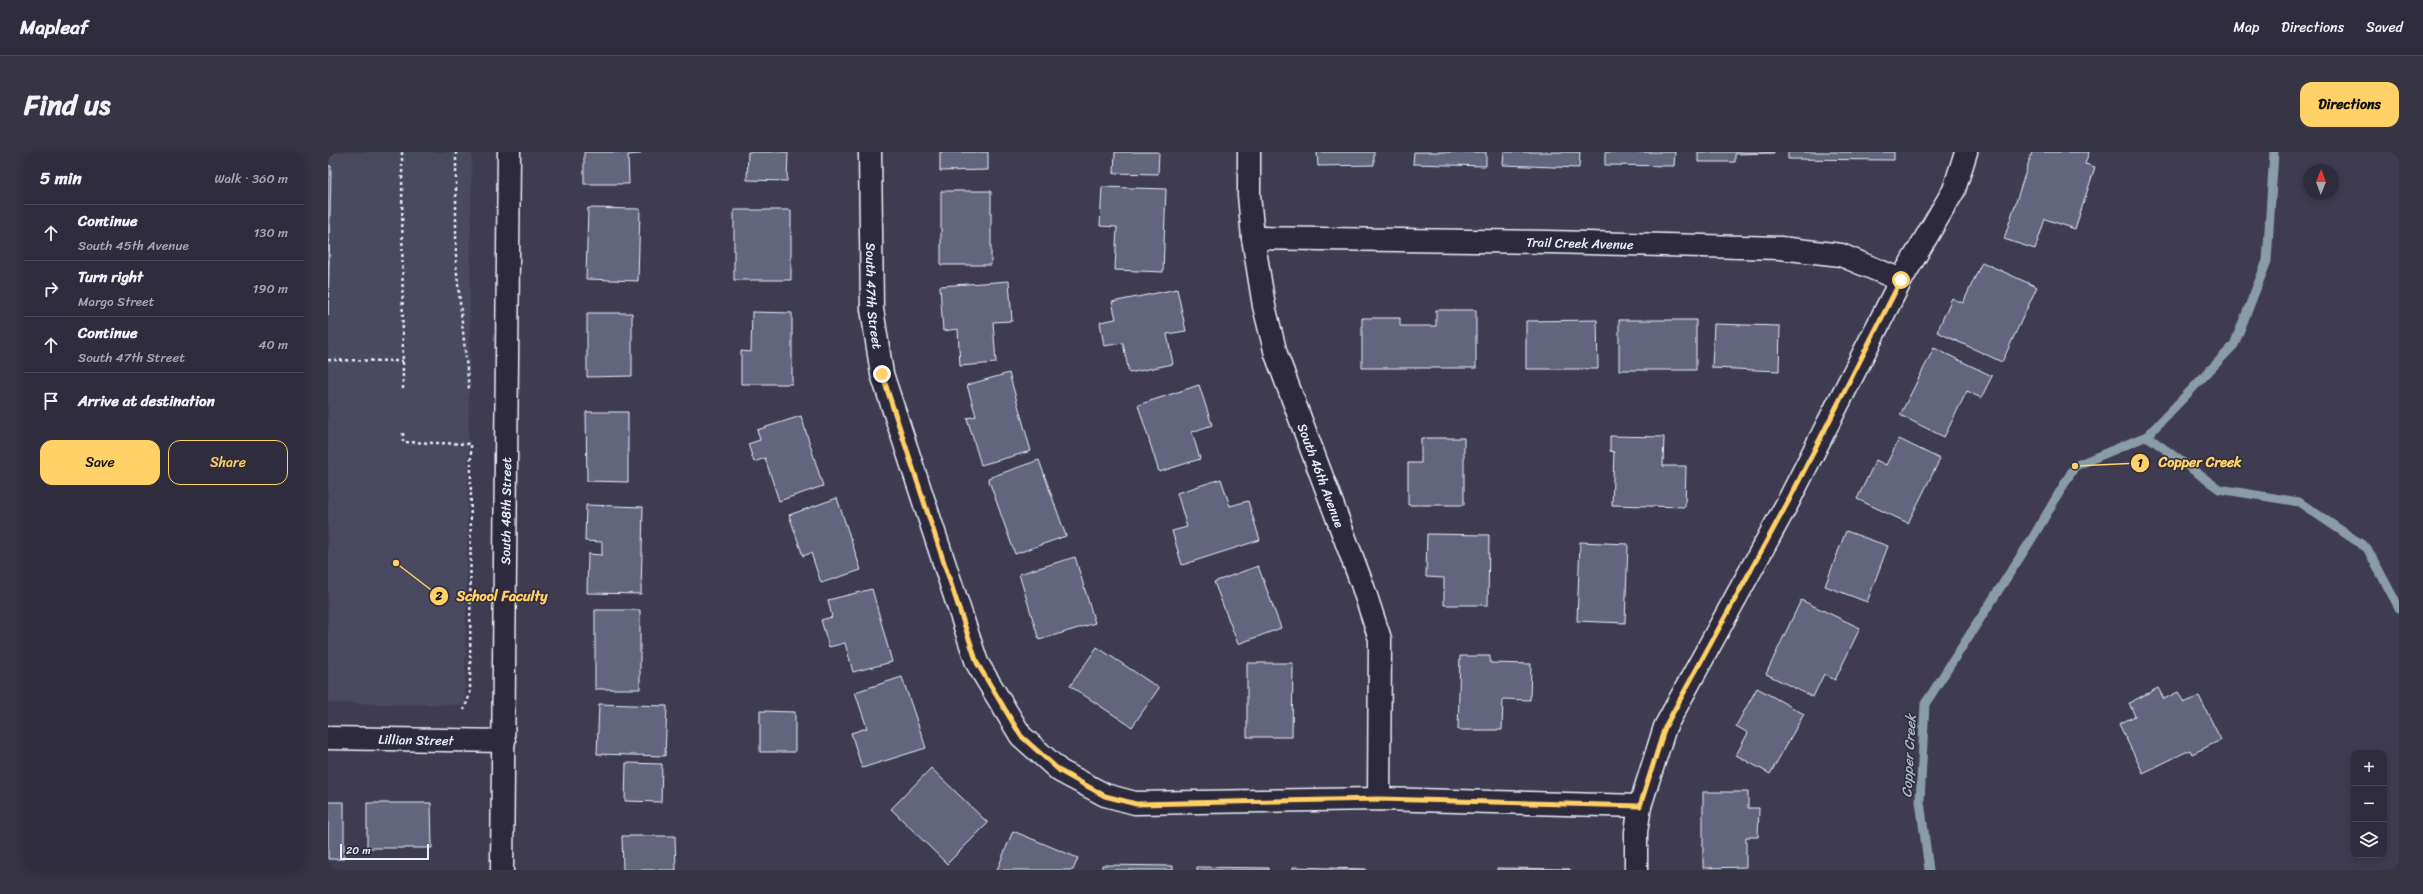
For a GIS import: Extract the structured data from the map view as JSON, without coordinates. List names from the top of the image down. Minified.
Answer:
{"streets":{"street":["Trail Creek Avenue","South 47th Street","South 46th Avenue","South 48th Street","Lillian Street"]},"crossings":[["Trail Creek Avenue","South 46th Avenue"],["South 47th Street","South 46th Avenue"],["South 48th Street","Lillian Street"]],"water":["Copper Creek"],"places":["Copper Creek","School Faculty"],"scale_bar":"20 m","north":"top","page":{"header":"Mapleaf","nav":["Map","Directions","Saved"],"title":"Find us","buttons":["Directions",["Save","Share"]],"heading":["5 min","Walk · 360 m"],"list":[["Continue","South 45th Avenue","130 m"],["Turn right","Margo Street","190 m"],["Continue","South 47th Street","40 m"],"Arrive at destination"],"map_buttons":["+","−"],"scale":"20 m"}}
